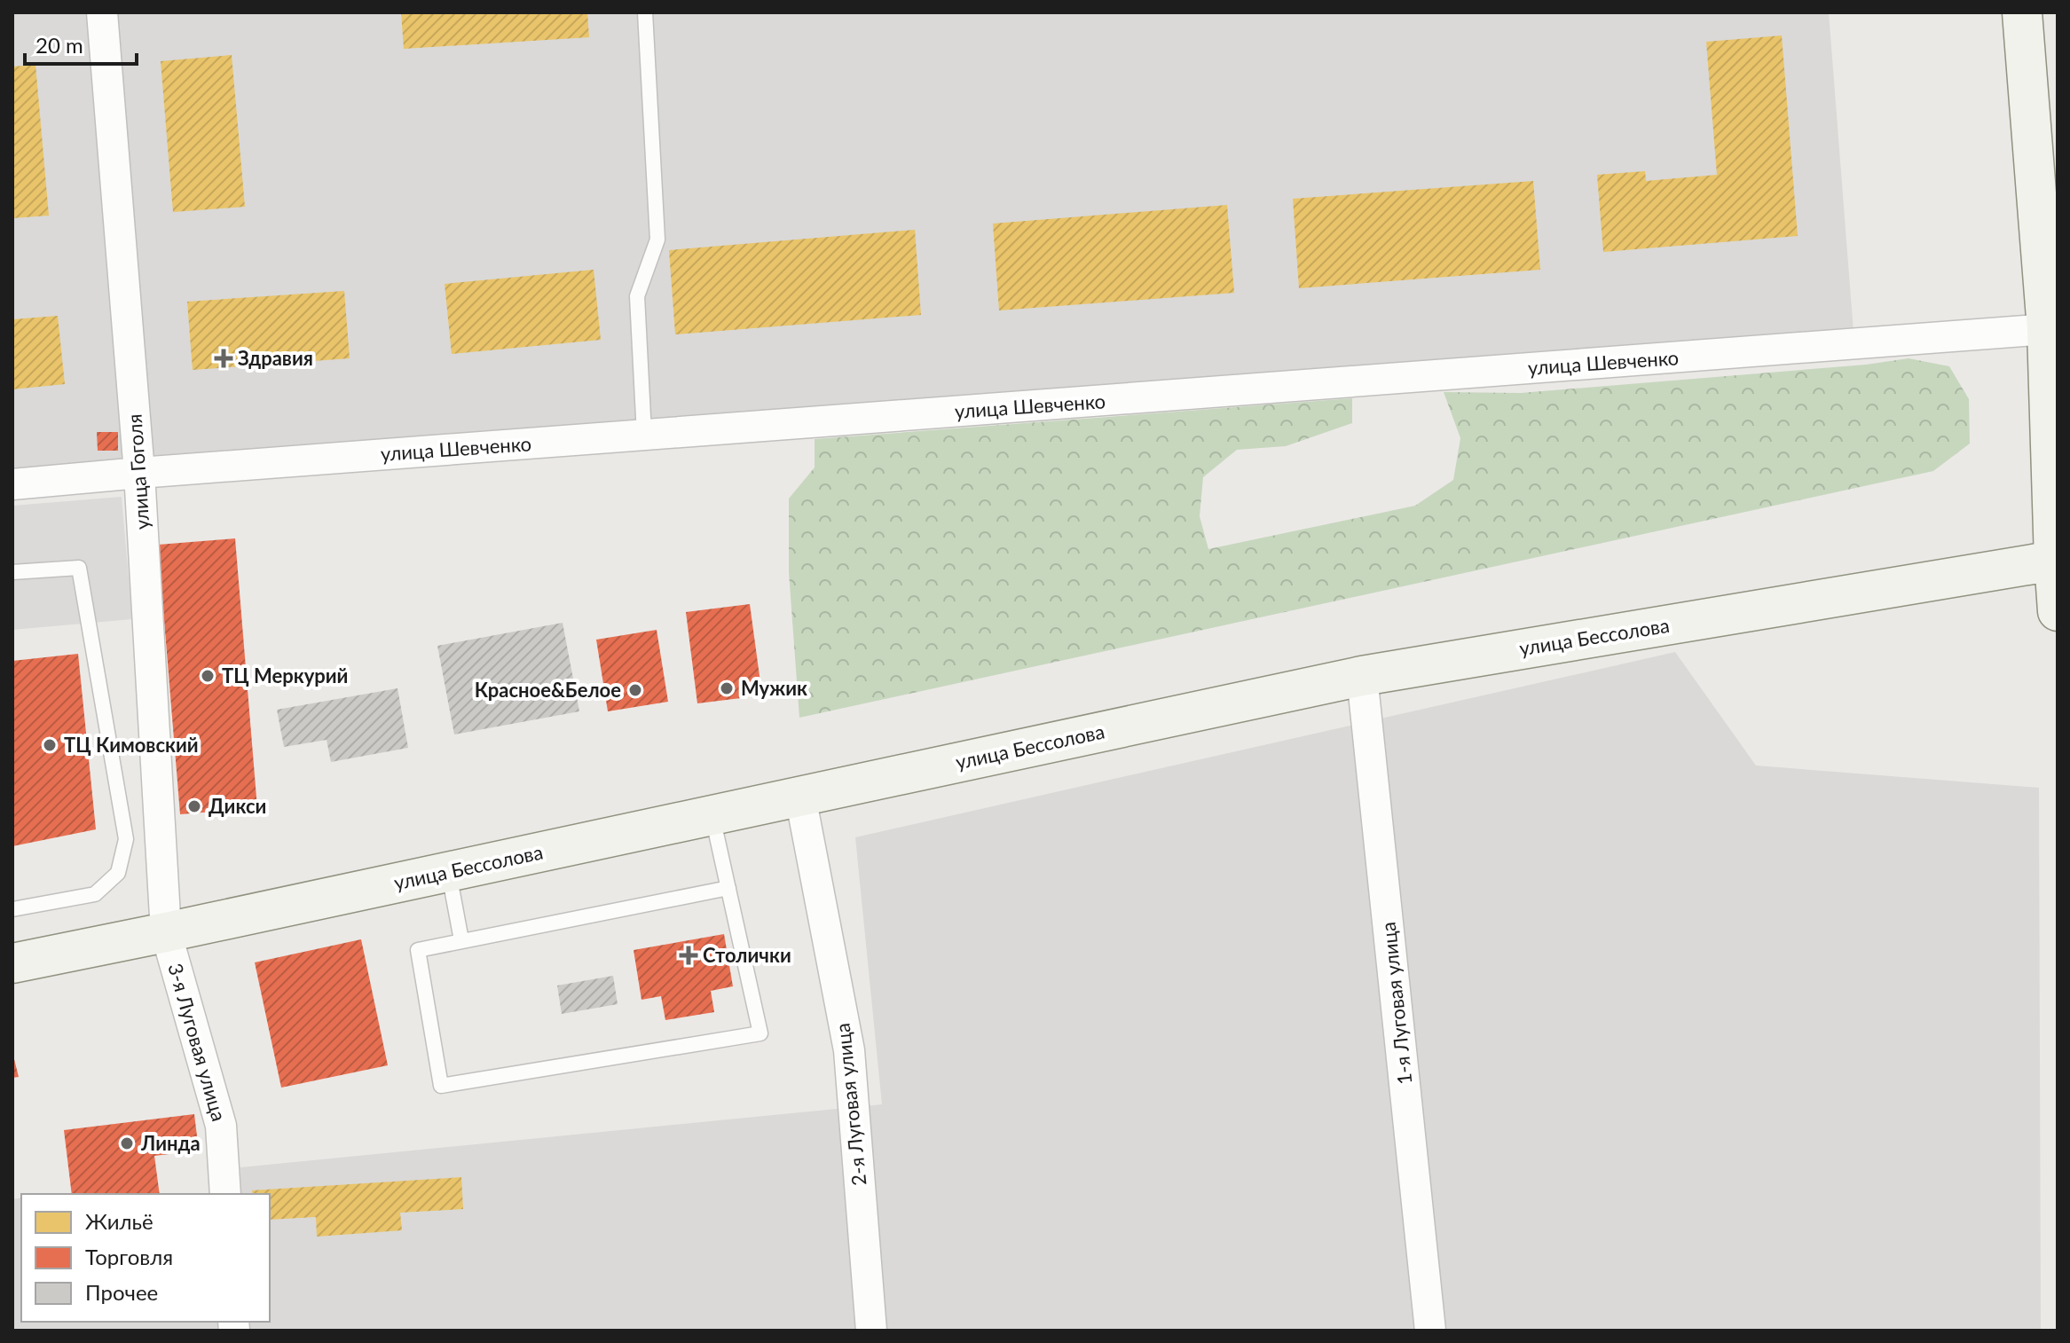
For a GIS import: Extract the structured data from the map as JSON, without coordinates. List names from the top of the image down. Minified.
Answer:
{"streets":{"main road":["улица Бессолова"],"street":["улица Шевченко","улица Гоголя","1-я Луговая улица","3-я Луговая улица","2-я Луговая улица"]},"crossings":[["улица Шевченко","улица Гоголя"],["улица Гоголя","улица Бессолова"],["улица Гоголя","3-я Луговая улица"],["улица Бессолова","1-я Луговая улица"],["улица Бессолова","3-я Луговая улица"],["улица Бессолова","2-я Луговая улица"]],"places":{"health":["Здравия","Столички"],"other":["ТЦ Меркурий","Мужик","Красное&Белое","ТЦ Кимовский","Дикси","Линда"]},"legend":["Жильё","Торговля","Прочее"],"scale_bar":"20 m"}
